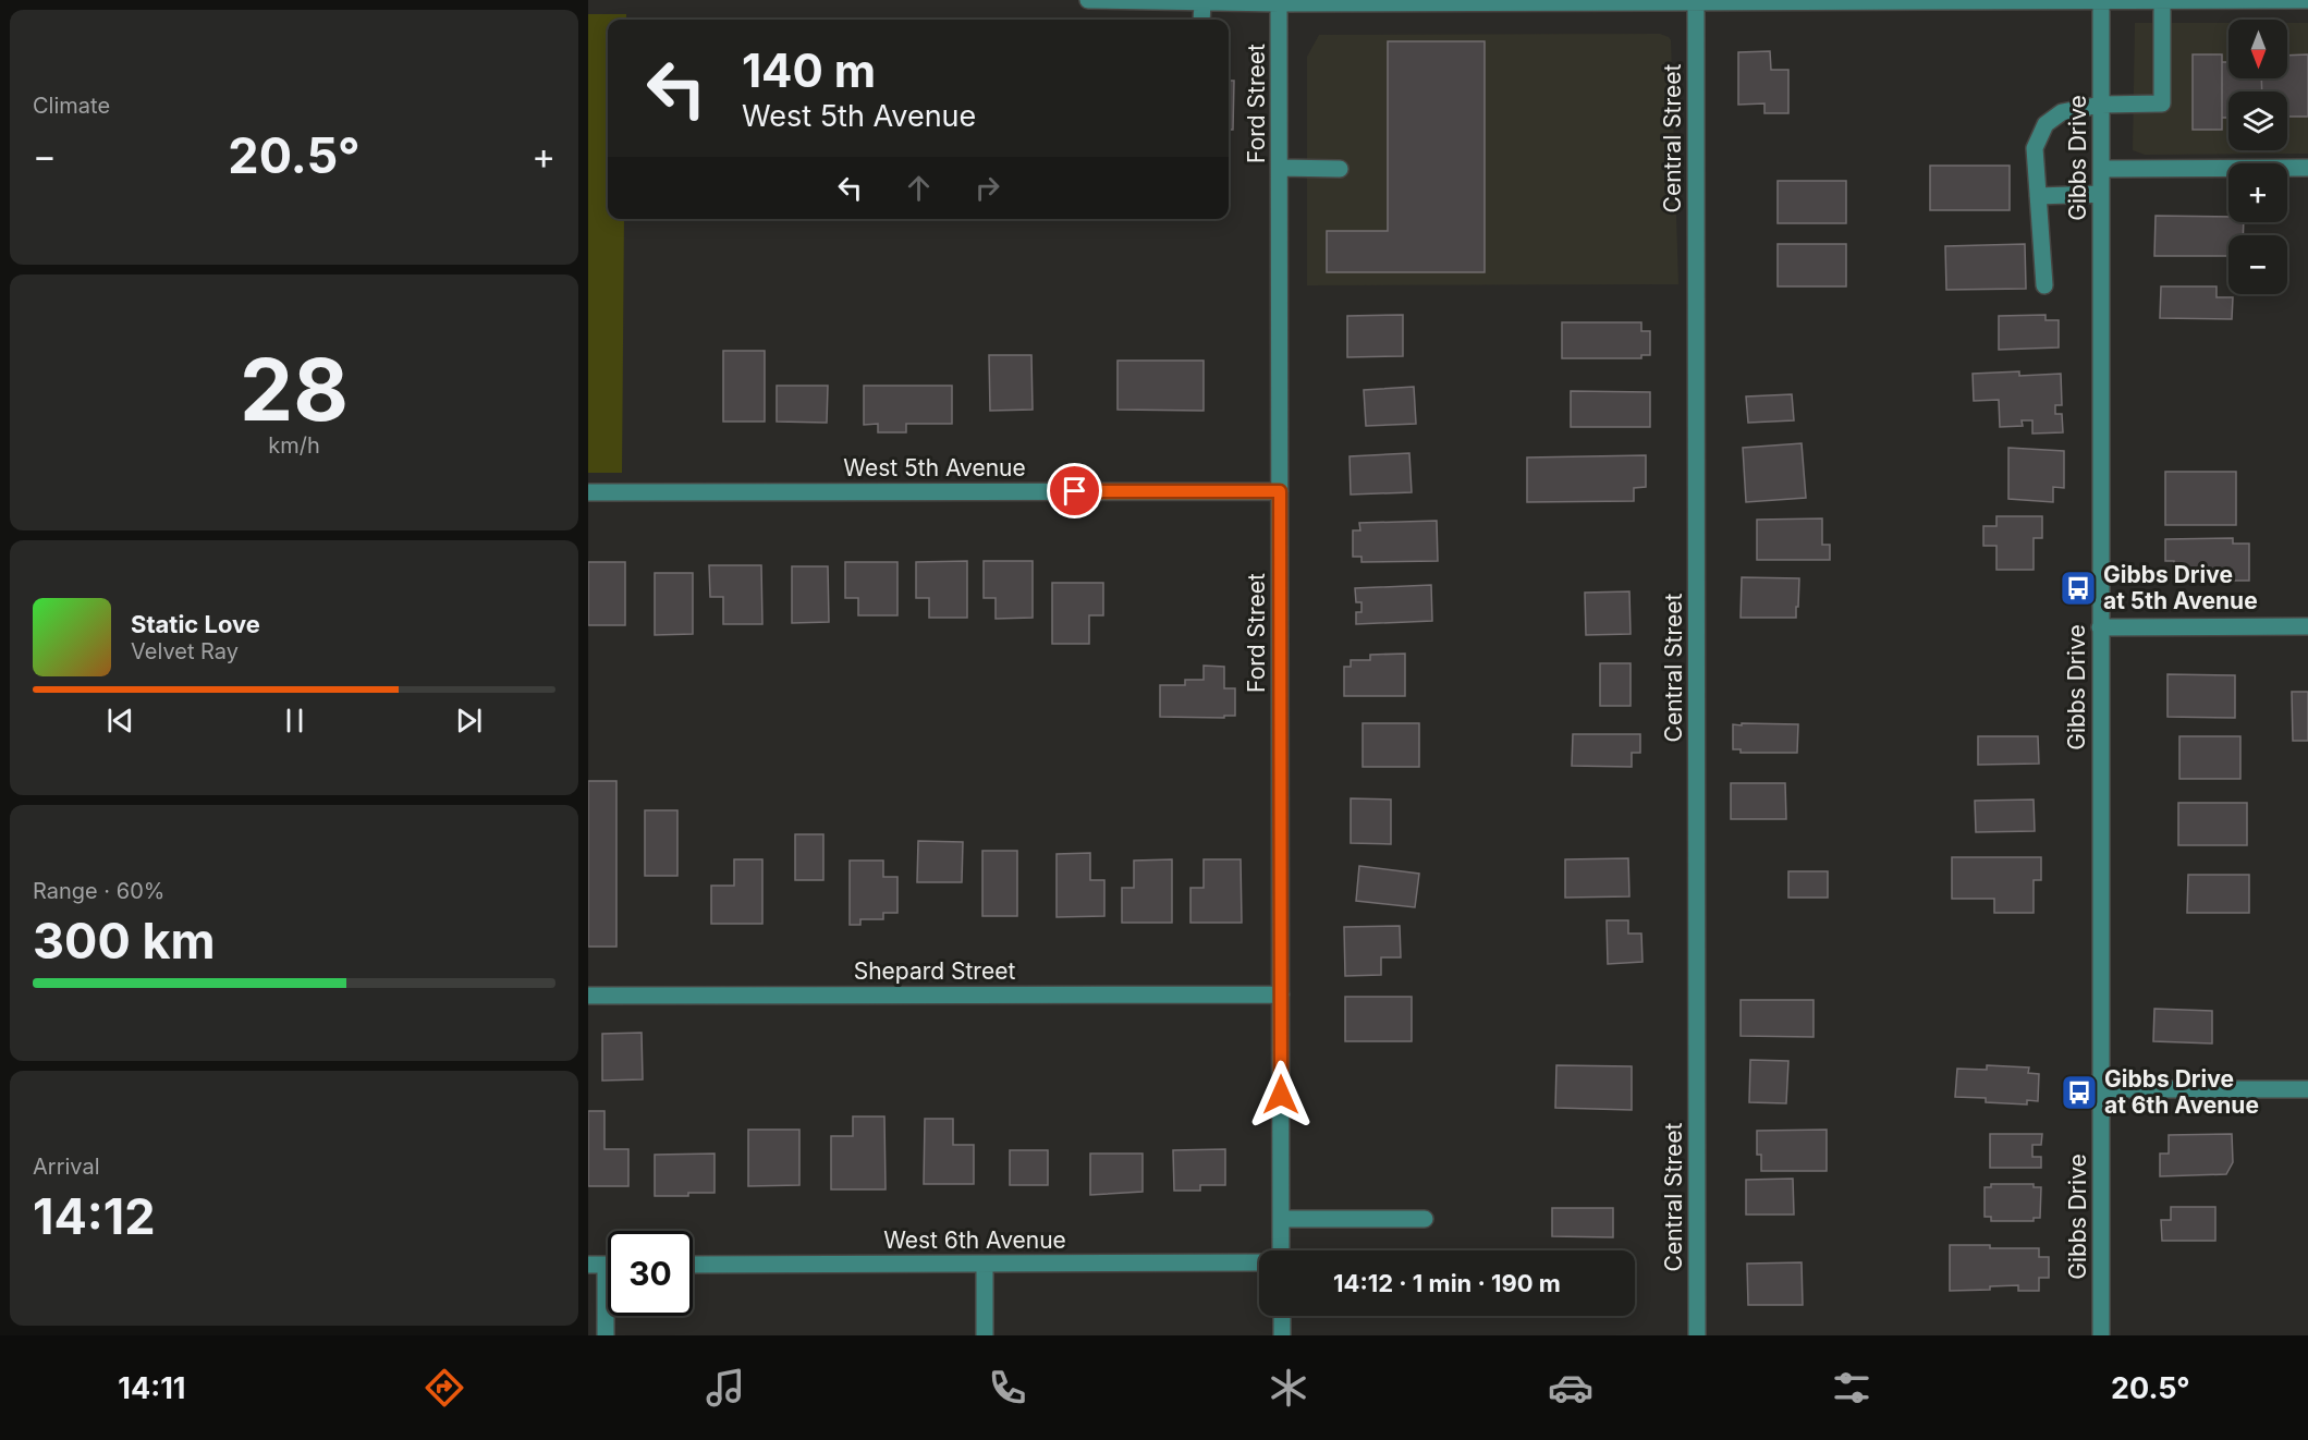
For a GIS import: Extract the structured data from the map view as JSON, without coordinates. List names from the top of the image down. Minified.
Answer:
{"streets":{"street":["Ford Street","Central Street","Gibbs Drive","West 5th Avenue","Shepard Street","West 6th Avenue"]},"crossings":[["Ford Street","West 5th Avenue"],["Ford Street","Shepard Street"]],"places":{"bus stop":["Gibbs Drive at 5th Avenue","Gibbs Drive at 6th Avenue"]},"north":"bottom","page":{"tile":["Climate",["28","km/h"],["Range · 60%","300 km"],["Arrival","14:12"]],"map_buttons":["+","−"],"turn":["140 m","West 5th Avenue"],"heat":["−","20.5°","+"],"song":["Static Love","Velvet Ray"],"limit":"30","trip":"14:12 · 1 min · 190 m","tabs":["14:11","20.5°"]}}
